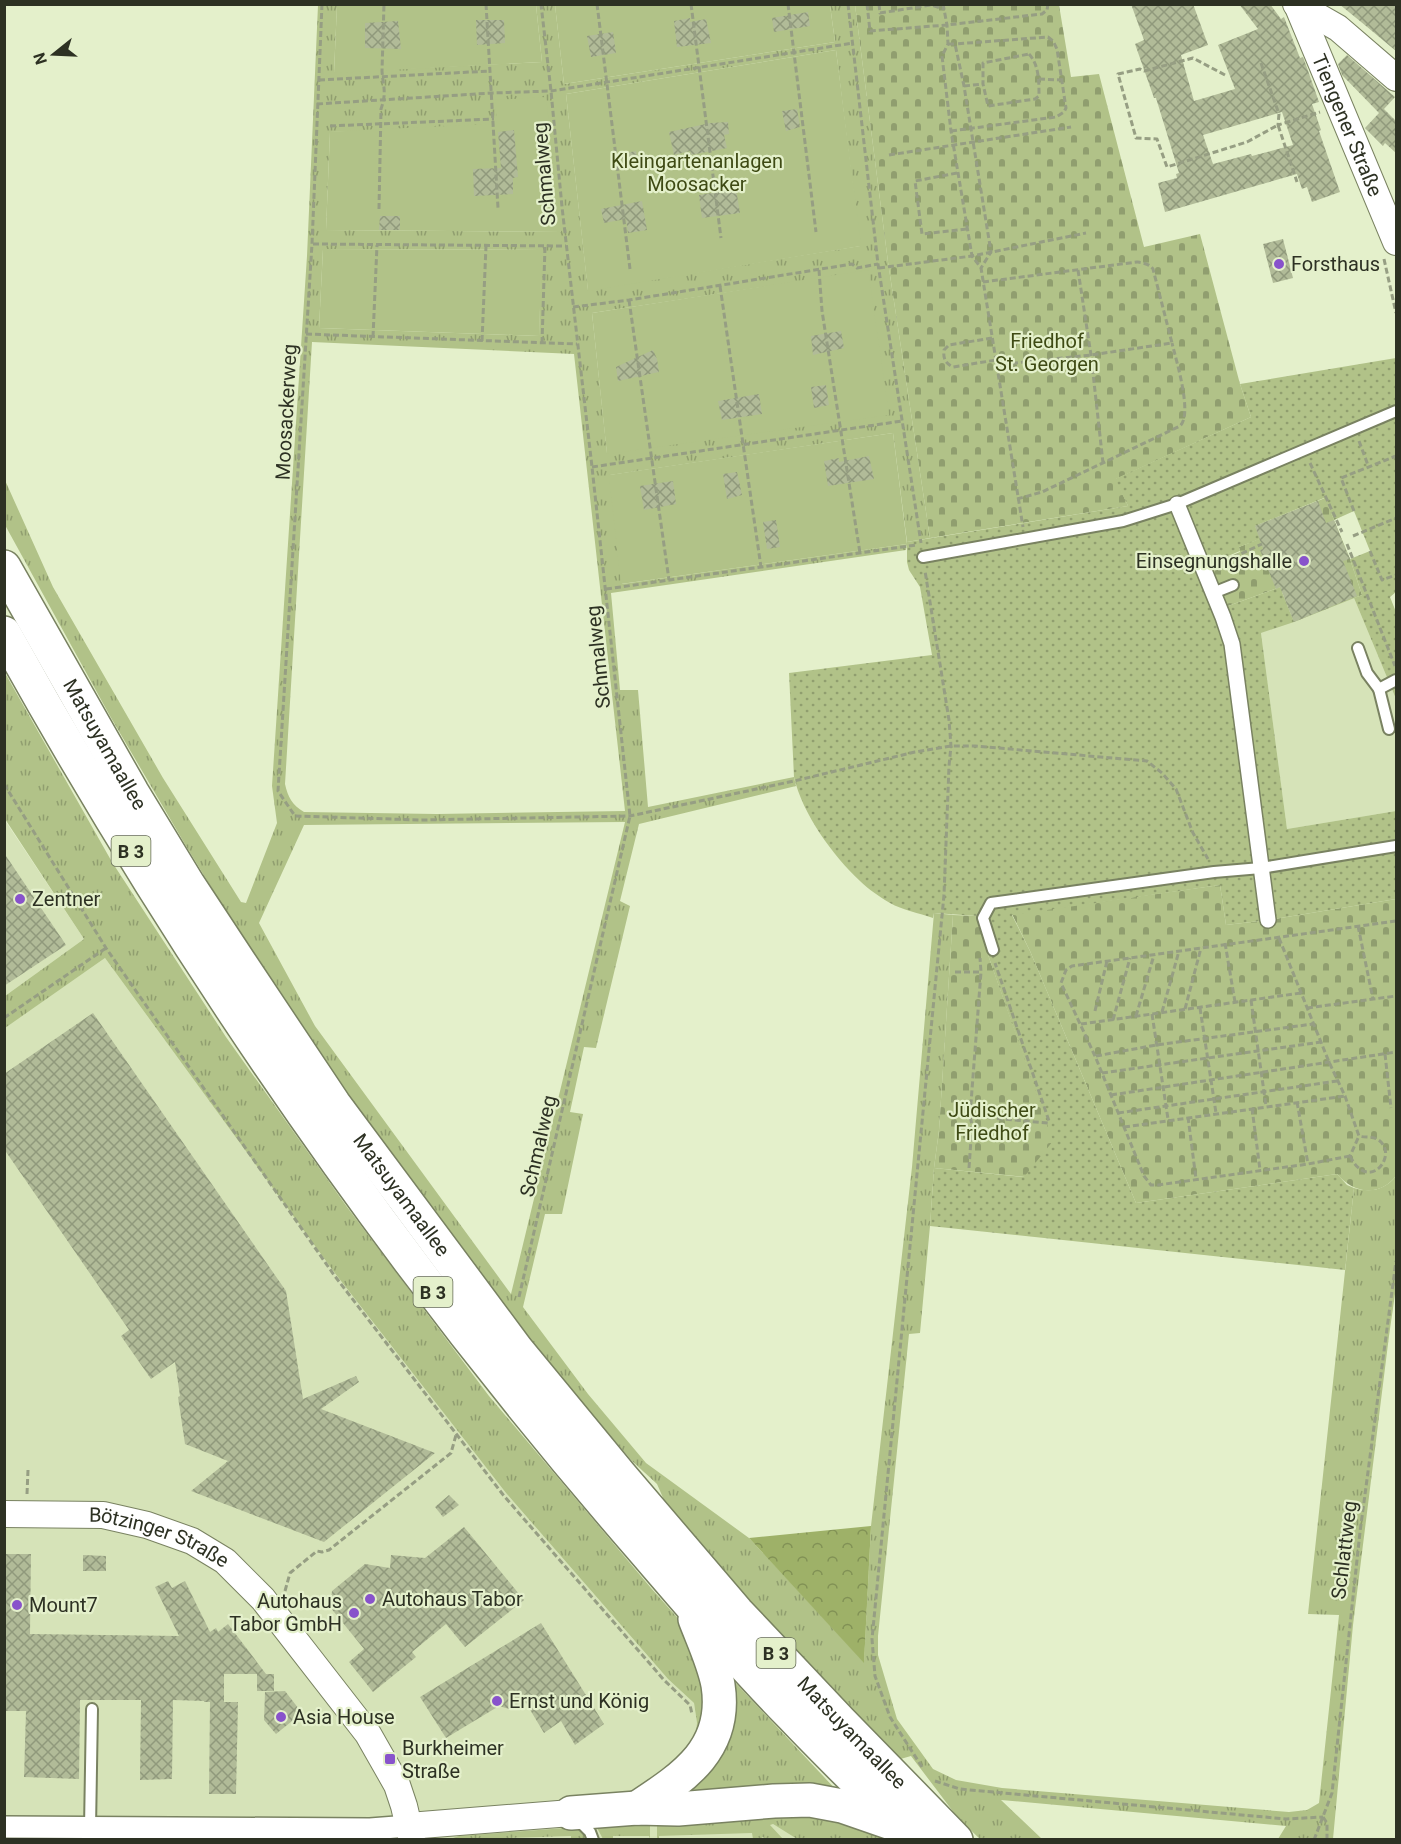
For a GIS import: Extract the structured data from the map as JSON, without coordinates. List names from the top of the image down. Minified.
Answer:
{"streets":{"highway":["Matsuyamaallee","B 3"],"street":["Tiengener Straße","Bötzinger Straße"],"path":["Schmalweg","Moosackerweg","Schlattweg"]},"crossings":[["Schmalweg","Moosackerweg"]],"parks":["Kleingartenanlagen Moosacker","Friedhof St. Georgen","Jüdischer Friedhof"],"places":{"other":["Forsthaus","Einsegnungshalle","Zentner","Autohaus Tabor","Mount7","Autohaus Tabor GmbH","Ernst und König","Asia House"],"transit":["Burkheimer Straße"]},"north":"left"}
